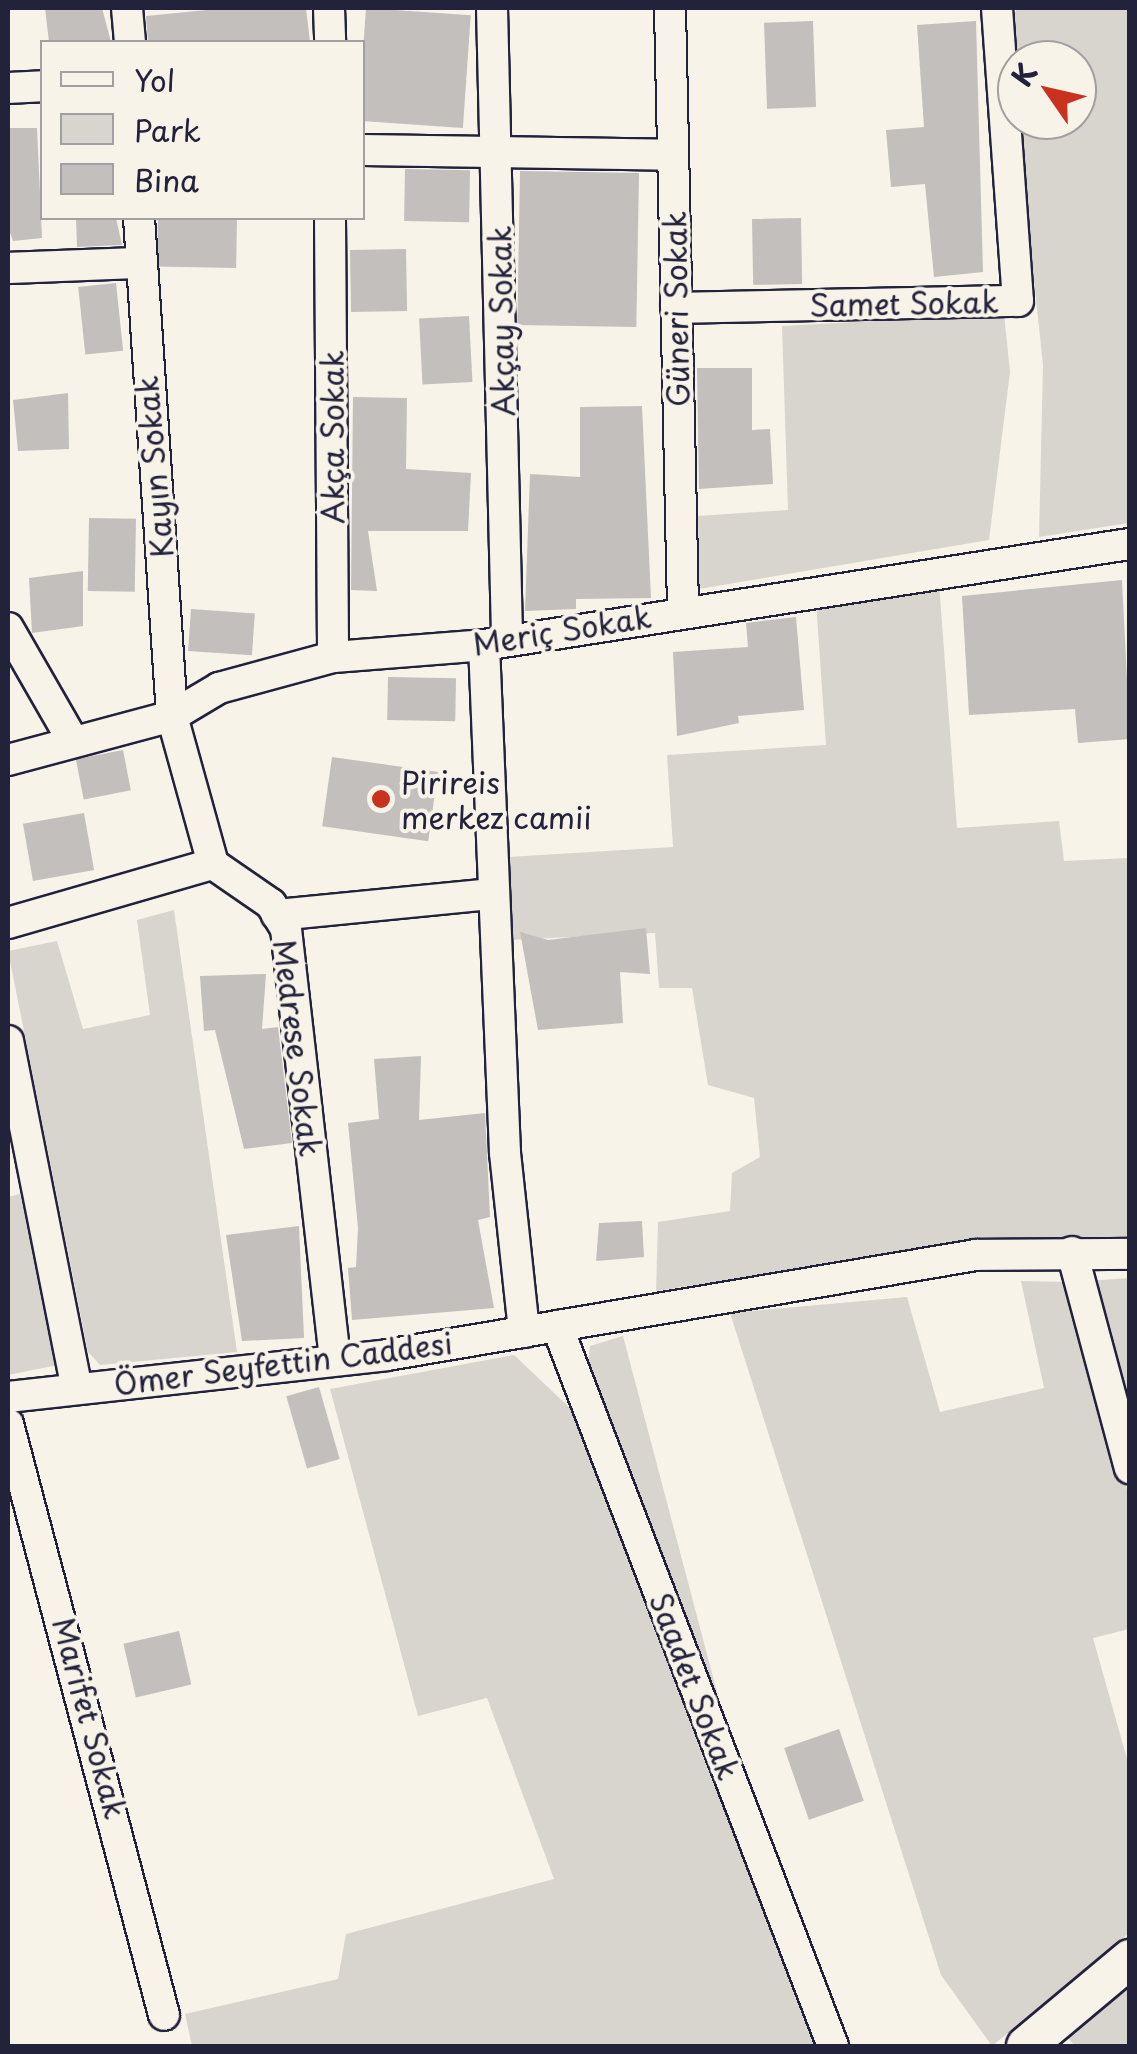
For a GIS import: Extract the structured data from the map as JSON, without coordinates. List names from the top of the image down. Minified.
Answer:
{"streets":{"street":["Samet Sokak","Güneri Sokak","Akçay Sokak","Akça Sokak","Kayın Sokak","Meriç Sokak","Medrese Sokak","Ömer Seyfettin Caddesi","Saadet Sokak","Marifet Sokak"]},"crossings":[["Samet Sokak","Güneri Sokak"],["Güneri Sokak","Meriç Sokak"],["Akçay Sokak","Meriç Sokak"],["Akça Sokak","Meriç Sokak"],["Kayın Sokak","Meriç Sokak"],["Kayın Sokak","Medrese Sokak"],["Medrese Sokak","Ömer Seyfettin Caddesi"],["Ömer Seyfettin Caddesi","Saadet Sokak"]],"places":["Pirireis merkez camii"],"legend":["Yol","Park","Bina"],"north":"top left"}
